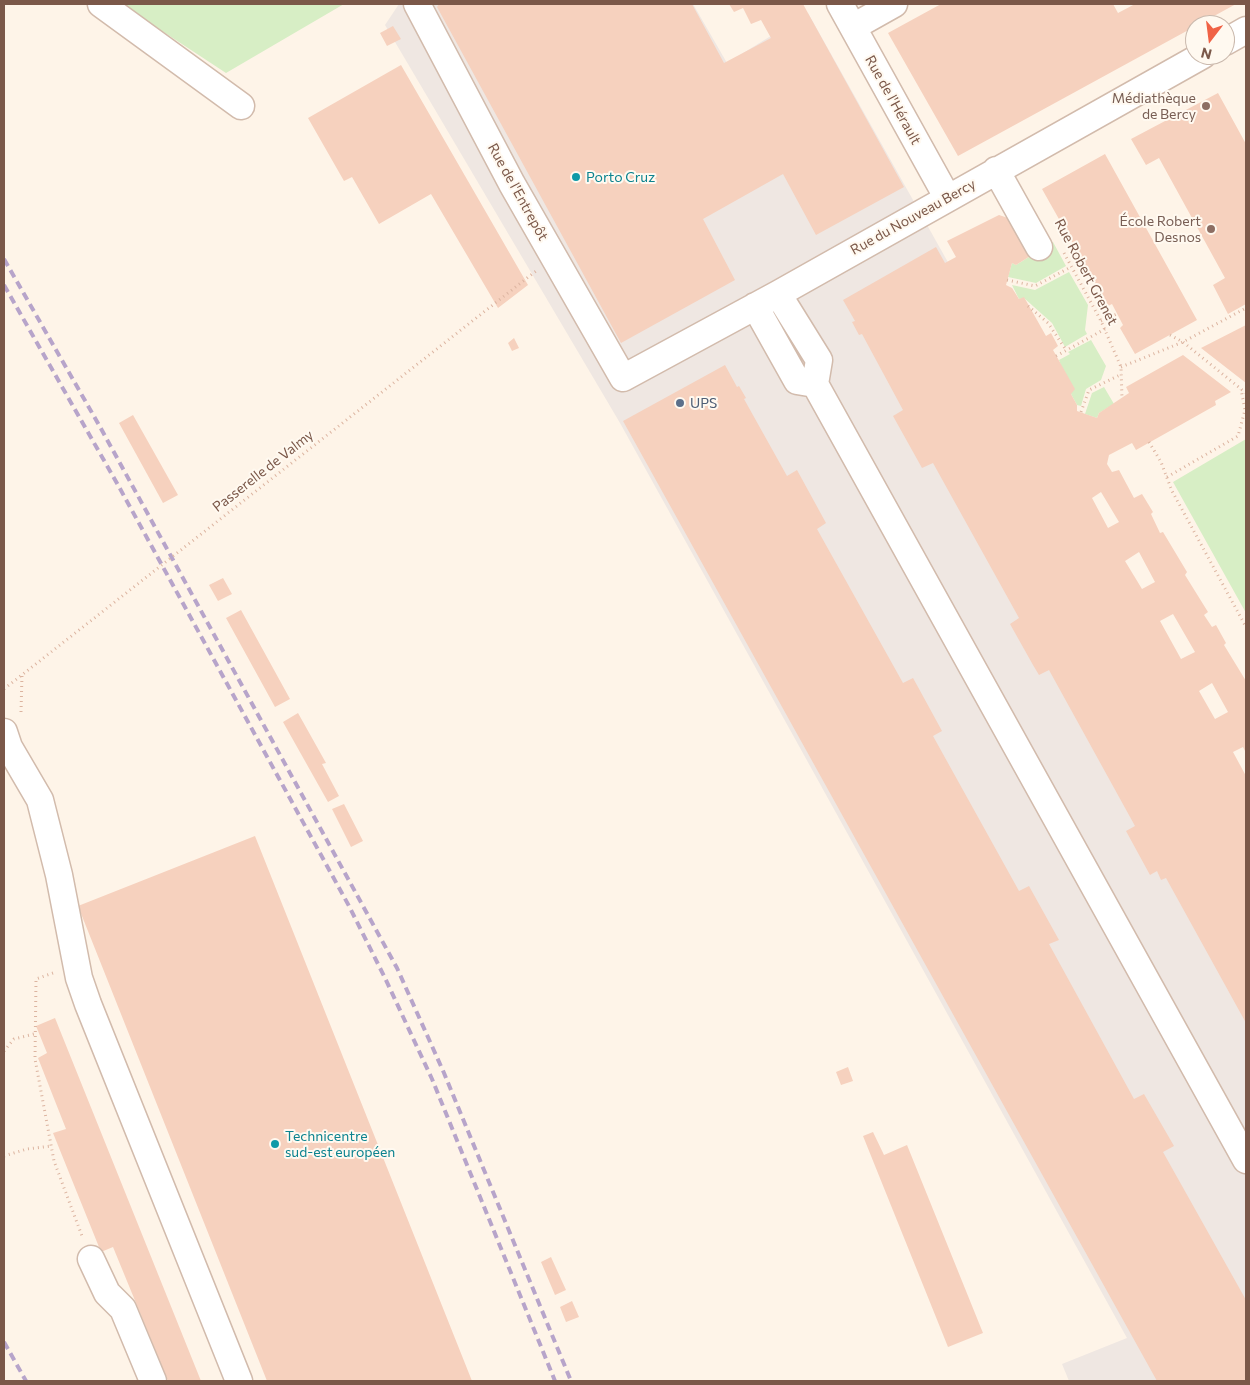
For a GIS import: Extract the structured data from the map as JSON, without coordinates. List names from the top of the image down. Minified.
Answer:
{"streets":{"street":["Rue de l'Hérault","Rue de l'Entrepôt","Rue du Nouveau Bercy"],"path":["Rue Robert Grenet","Passerelle de Valmy"]},"crossings":[["Rue de l'Hérault","Rue du Nouveau Bercy"],["Rue de l'Entrepôt","Rue du Nouveau Bercy"]],"places":["Médiathèque de Bercy","Porto Cruz","École Robert Desnos","UPS","Technicentre sud-est européen"],"north":"bottom"}
